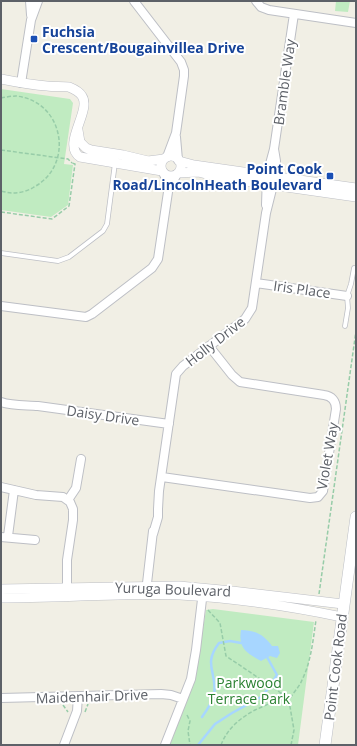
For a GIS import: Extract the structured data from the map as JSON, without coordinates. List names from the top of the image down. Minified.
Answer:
{"streets":{"main road":["Point Cook Road"],"street":["Bramble Way","Iris Place","Holly Drive","Daisy Drive","Violet Way","Yuruga Boulevard","Maidenhair Drive"]},"crossings":[["Bramble Way","Holly Drive"],["Iris Place","Holly Drive"],["Holly Drive","Daisy Drive"],["Holly Drive","Violet Way"],["Holly Drive","Yuruga Boulevard"],["Yuruga Boulevard","Point Cook Road"]],"parks":["Parkwood Terrace Park"],"places":{"transit":["Fuchsia Crescent/Bougainvillea Drive","Point Cook Road/LincolnHeath Boulevard"]}}
